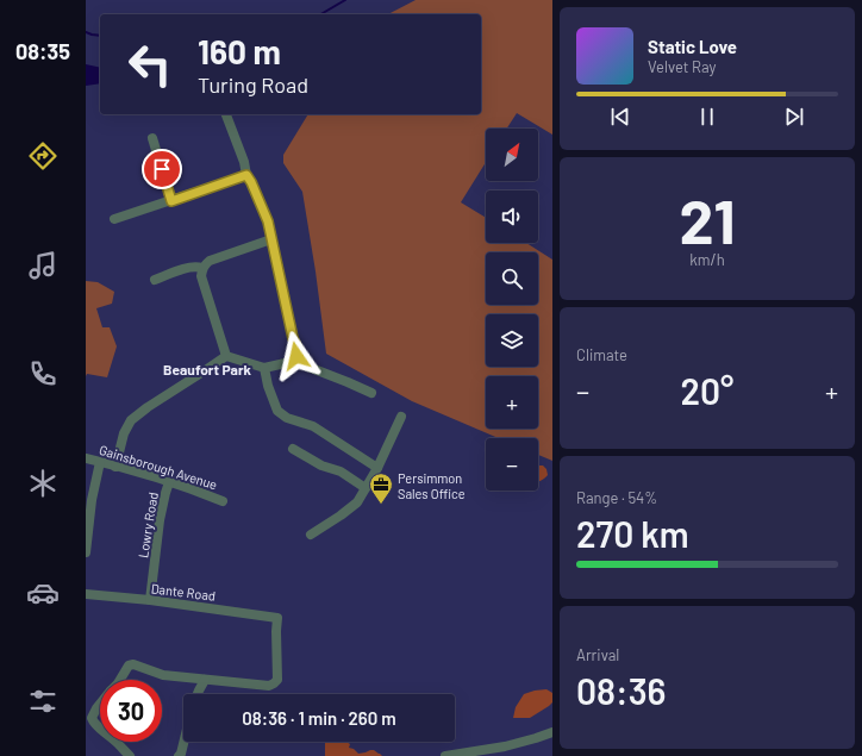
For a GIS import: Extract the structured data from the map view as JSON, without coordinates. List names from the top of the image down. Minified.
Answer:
{"streets":{"street":["Gainsborough Avenue","Lowry Road","Dante Road"]},"crossings":[["Gainsborough Avenue","Lowry Road"],["Lowry Road","Dante Road"]],"districts":["Beaufort Park"],"places":{"office":["Persimmon Sales Office"]},"north":"top right","page":{"tabs":"08:35","turn":["160 m","Turing Road"],"song":["Static Love","Velvet Ray"],"map_buttons":["+","−"],"tile":[["21","km/h"],"Climate",["Range · 54%","270 km"],["Arrival","08:36"]],"heat":["−","20°","+"],"limit":"30","trip":"08:36 · 1 min · 260 m"}}
